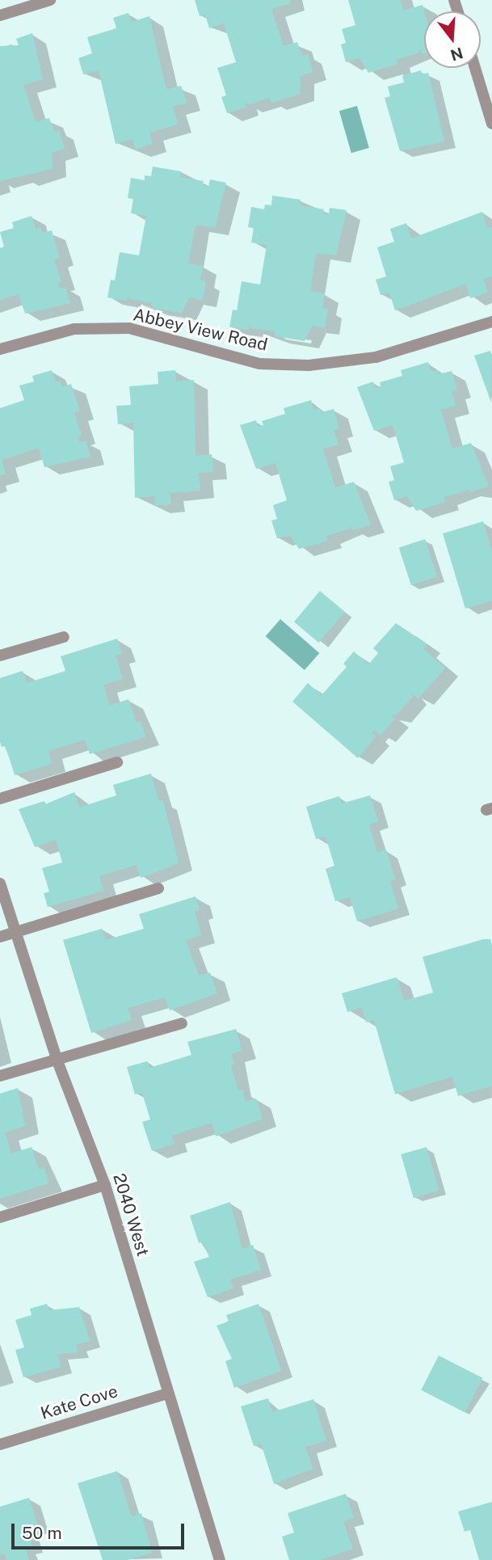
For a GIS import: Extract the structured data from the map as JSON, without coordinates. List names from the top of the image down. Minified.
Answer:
{"streets":{"street":["Abbey View Road","2040 West","Kate Cove"]},"crossings":[["2040 West","Kate Cove"]],"scale_bar":"50 m","north":"bottom"}
